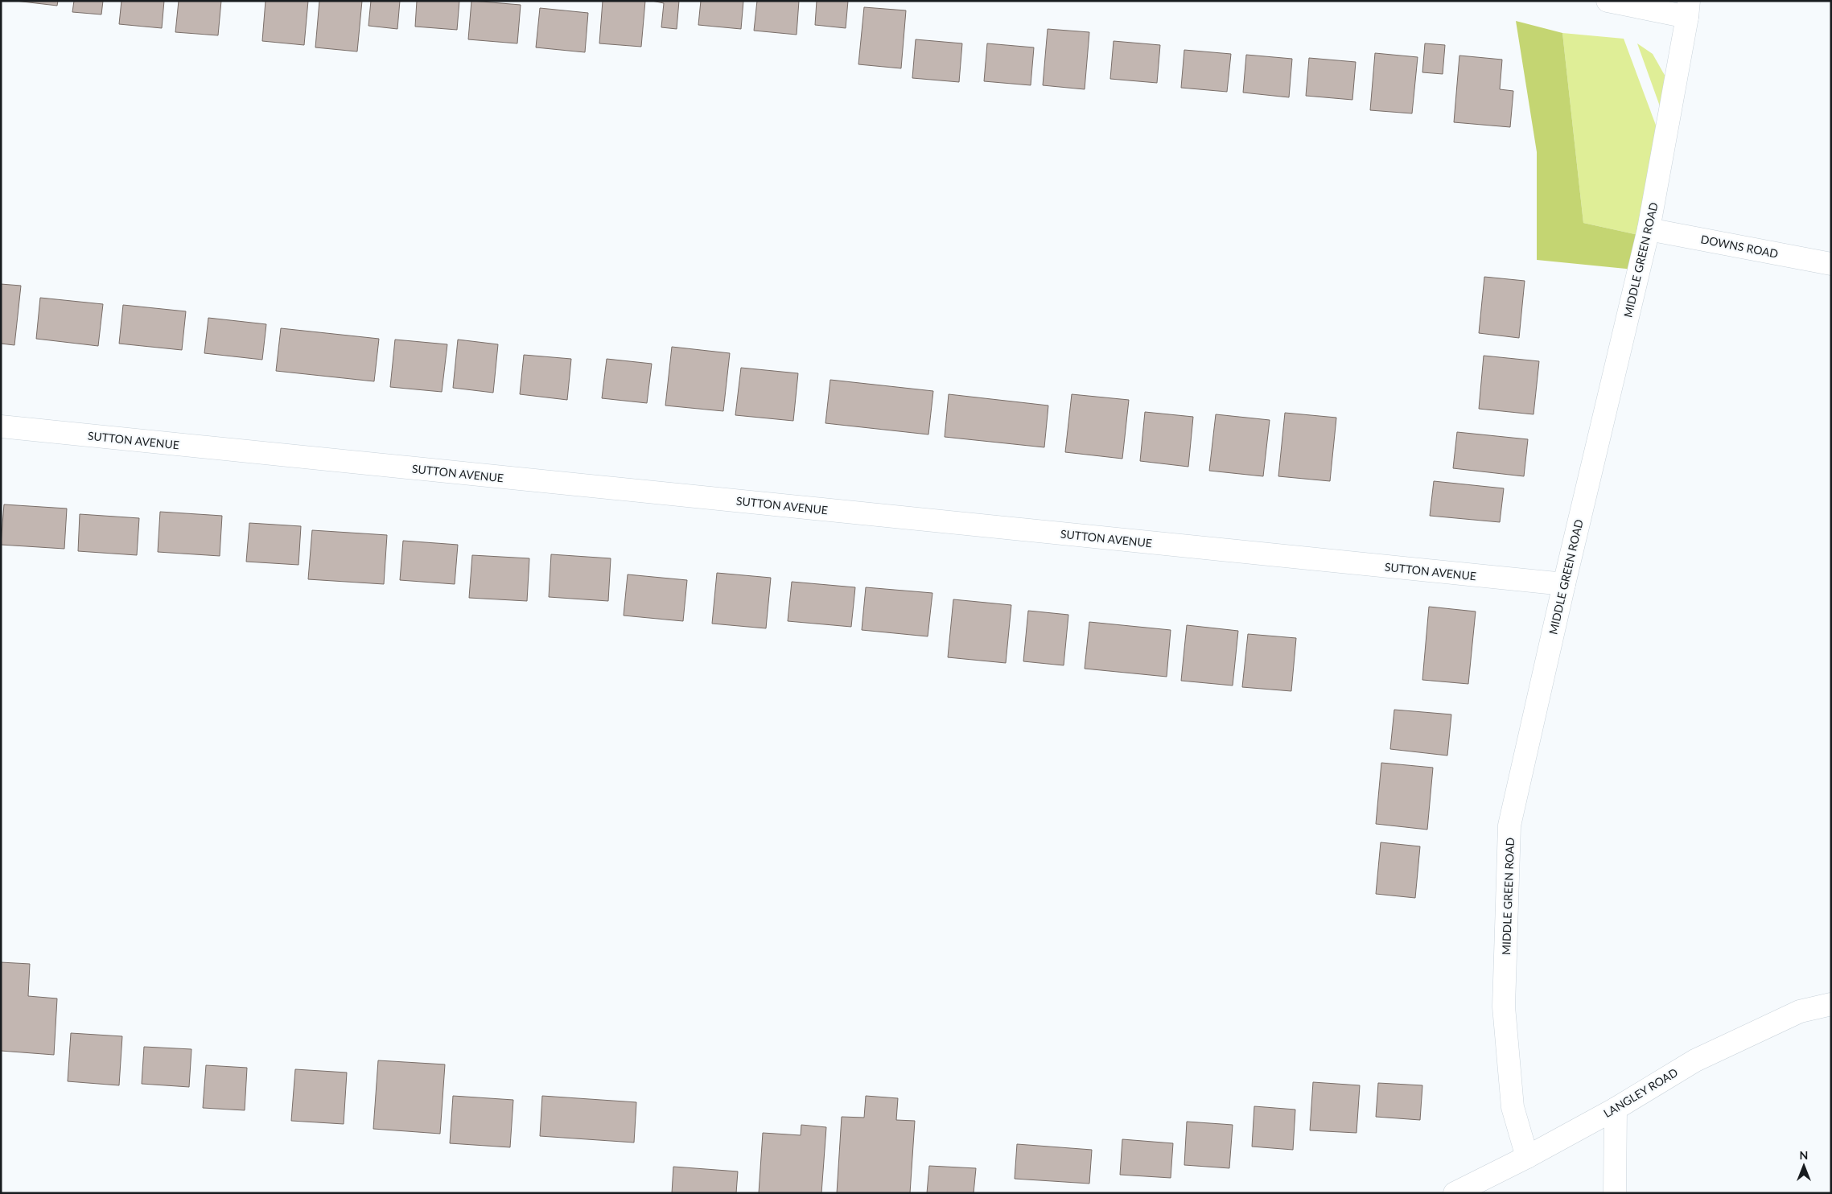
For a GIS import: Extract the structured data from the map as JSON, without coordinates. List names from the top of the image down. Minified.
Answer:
{"streets":{"street":["DOWNS ROAD","MIDDLE GREEN ROAD","SUTTON AVENUE","LANGLEY ROAD"]},"crossings":[["DOWNS ROAD","MIDDLE GREEN ROAD"],["MIDDLE GREEN ROAD","SUTTON AVENUE"],["MIDDLE GREEN ROAD","LANGLEY ROAD"]],"north":"top"}
